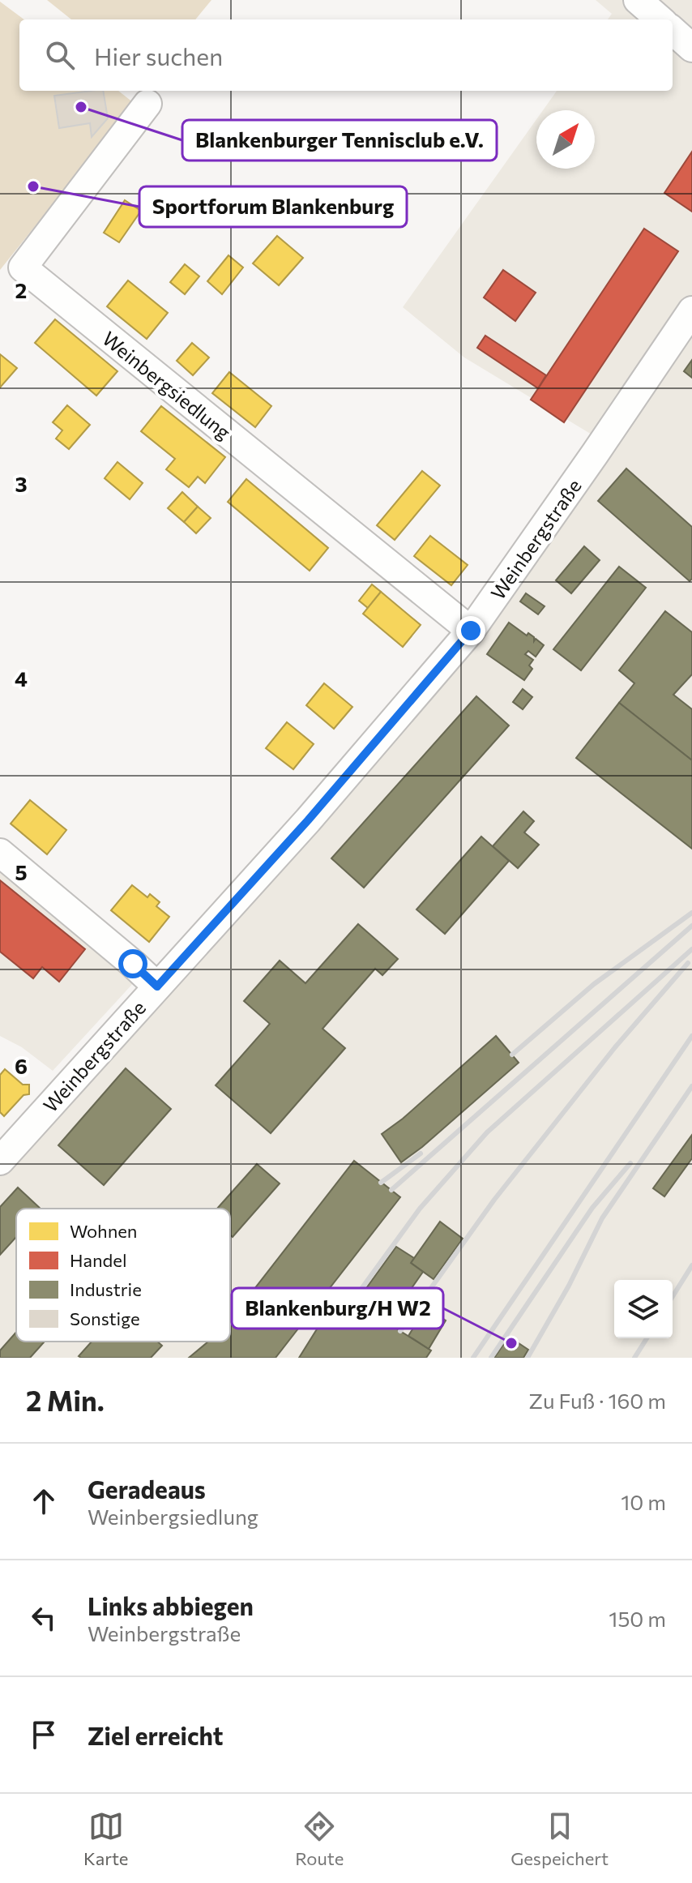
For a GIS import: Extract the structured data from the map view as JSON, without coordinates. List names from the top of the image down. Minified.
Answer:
{"streets":{"street":["Weinbergsiedlung","Weinbergstraße"]},"crossings":[["Weinbergsiedlung","Weinbergstraße"]],"places":["Blankenburger Tennisclub e.V.","Sportforum Blankenburg","Blankenburg/H W2"],"legend":["Wohnen","Handel","Industrie","Sonstige"],"north":"top right","page":{"search":"Hier suchen","heading":["2 Min.","Zu Fuß · 160 m"],"list":[["Geradeaus","Weinbergsiedlung","10 m"],["Links abbiegen","Weinbergstraße","150 m"],"Ziel erreicht"],"nav":["Karte","Route","Gespeichert"]},"grid":{"rows":["2","3","4","5","6"]}}
